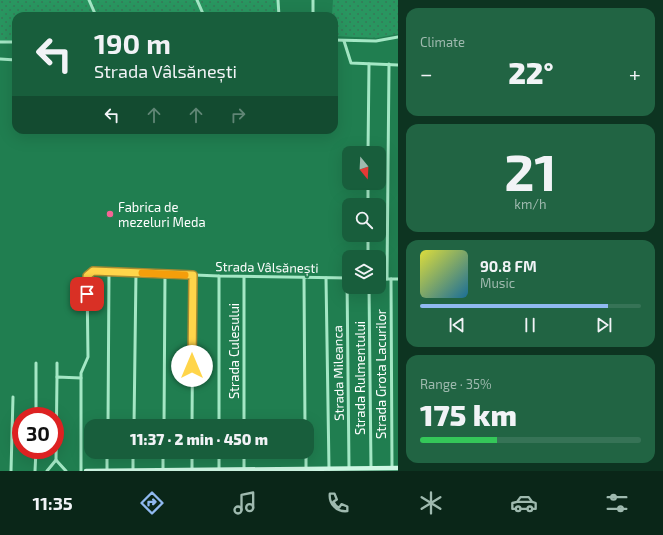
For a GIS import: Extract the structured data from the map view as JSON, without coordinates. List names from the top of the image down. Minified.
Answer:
{"streets":{"street":["Strada Vâlsănești","Strada Culesului","Strada Mileanca","Strada Grota Lacurilor","Strada Rulmentului"]},"crossings":[["Strada Vâlsănești","Strada Culesului"]],"places":["Fabrica de mezeluri Meda"],"north":"bottom","page":{"tile":["Climate",["21","km/h"],["Range · 35%","175 km"]],"turn":["190 m","Strada Vâlsănești"],"heat":["−","22°","+"],"song":["90.8 FM","Music"],"limit":"30","trip":"11:37 · 2 min · 450 m","tabs":"11:35"}}
